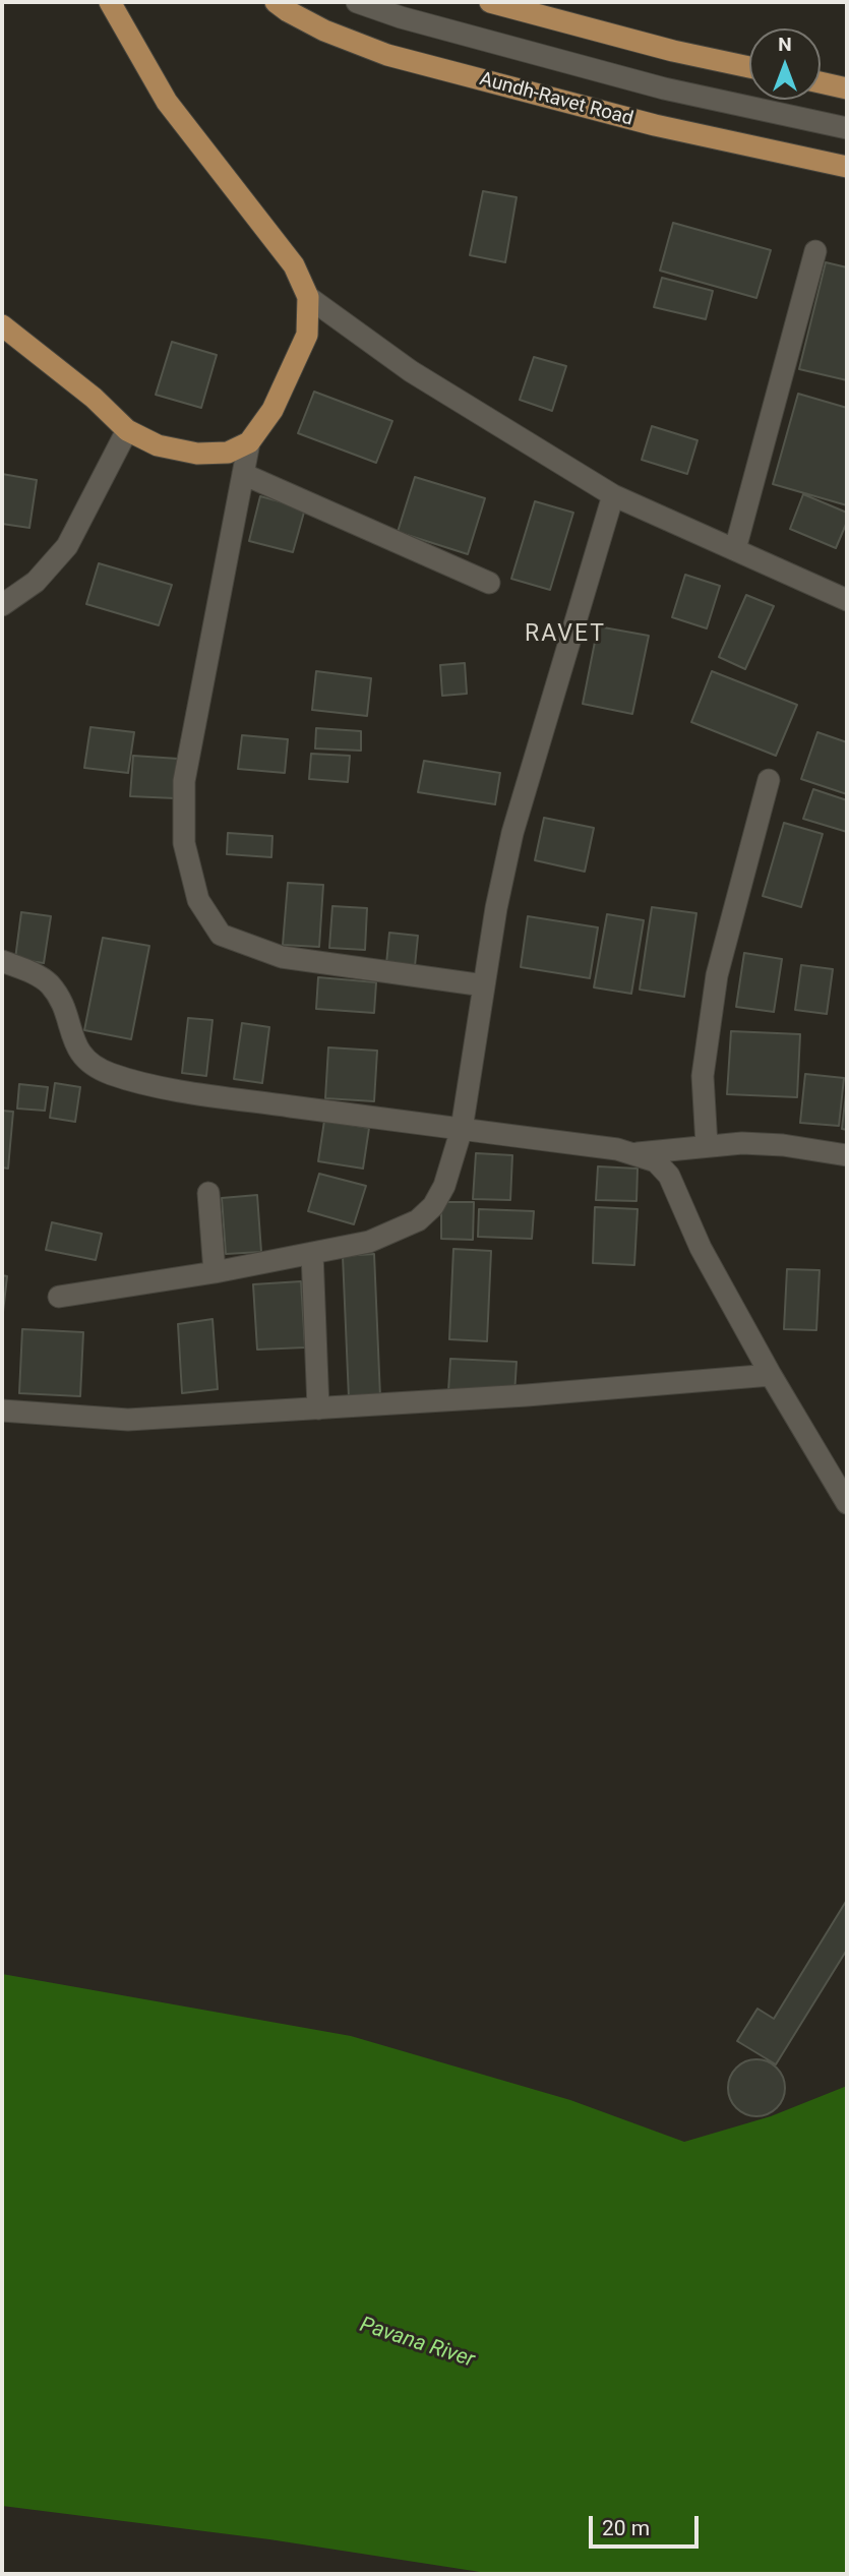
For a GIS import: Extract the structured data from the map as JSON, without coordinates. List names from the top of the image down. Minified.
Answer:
{"streets":{"main road":["Aundh-Ravet Road"]},"districts":["RAVET"],"water":["Pavana River"],"scale_bar":"20 m","north":"top"}
